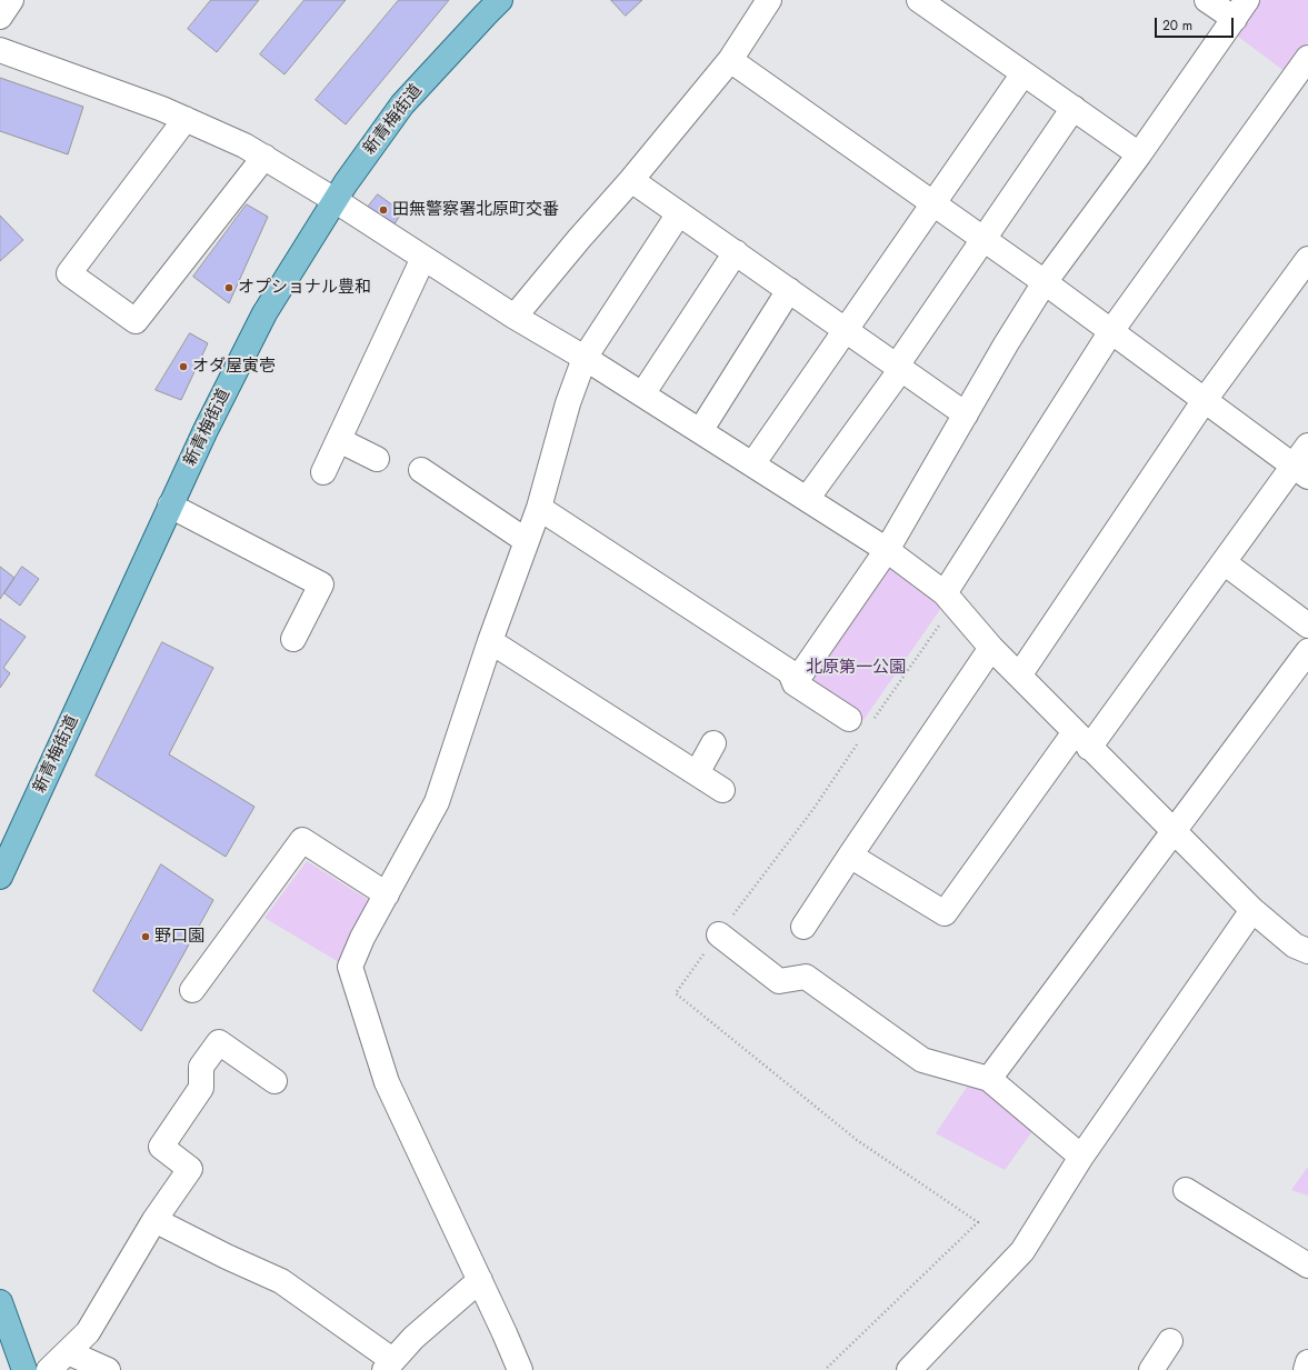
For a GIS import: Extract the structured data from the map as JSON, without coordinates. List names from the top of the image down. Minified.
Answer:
{"streets":{"main road":["新青梅街道"]},"parks":["北原第一公園"],"places":["田無警察署北原町交番","オプショナル豊和","オダ屋寅壱","野口園"],"scale_bar":"20 m"}
